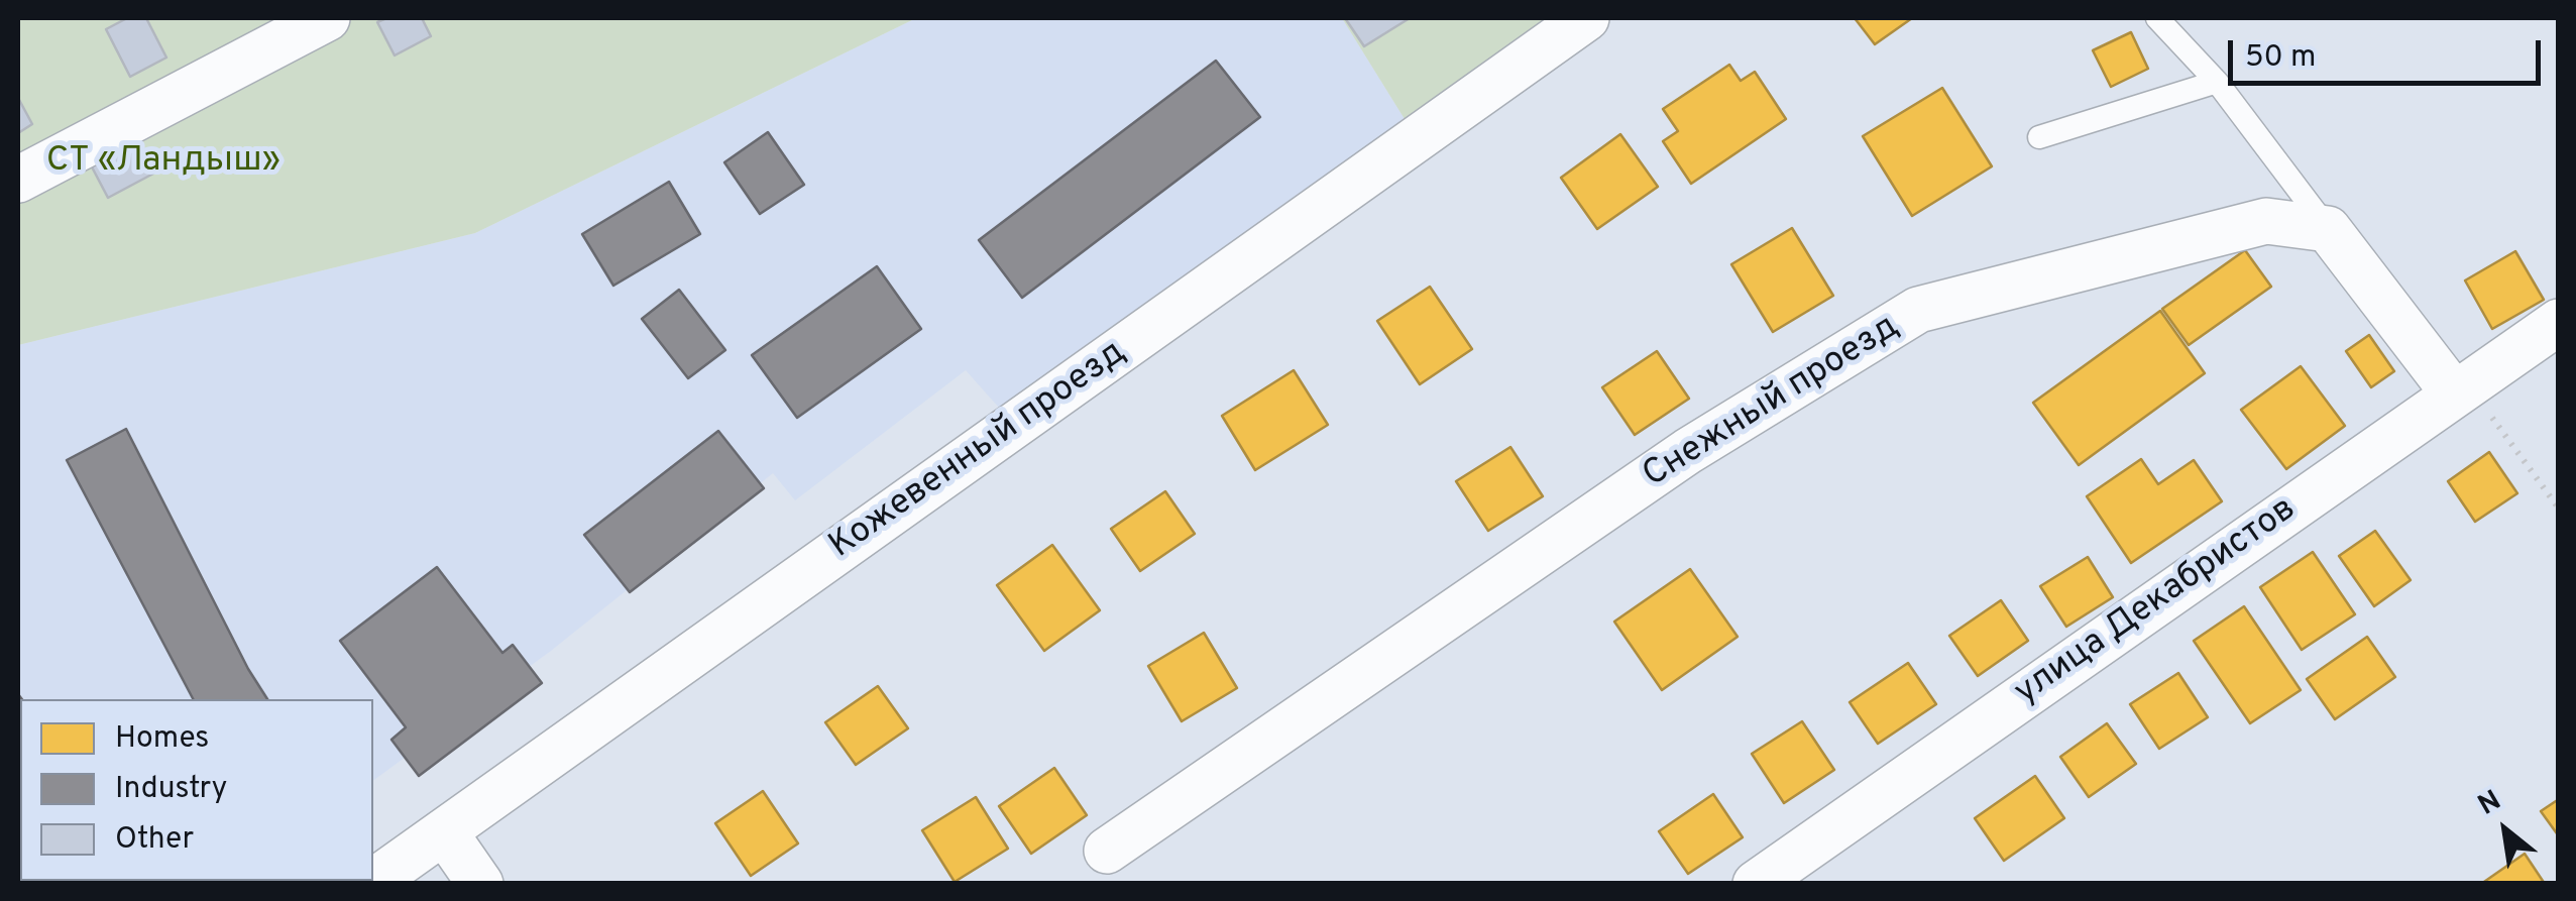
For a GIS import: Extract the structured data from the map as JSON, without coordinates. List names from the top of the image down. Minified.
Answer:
{"streets":{"street":["Снежный проезд","Кожевенный проезд","улица Декабристов"]},"parks":["СТ «Ландыш»"],"legend":["Homes","Industry","Other"],"scale_bar":"50 m","north":"top left"}
